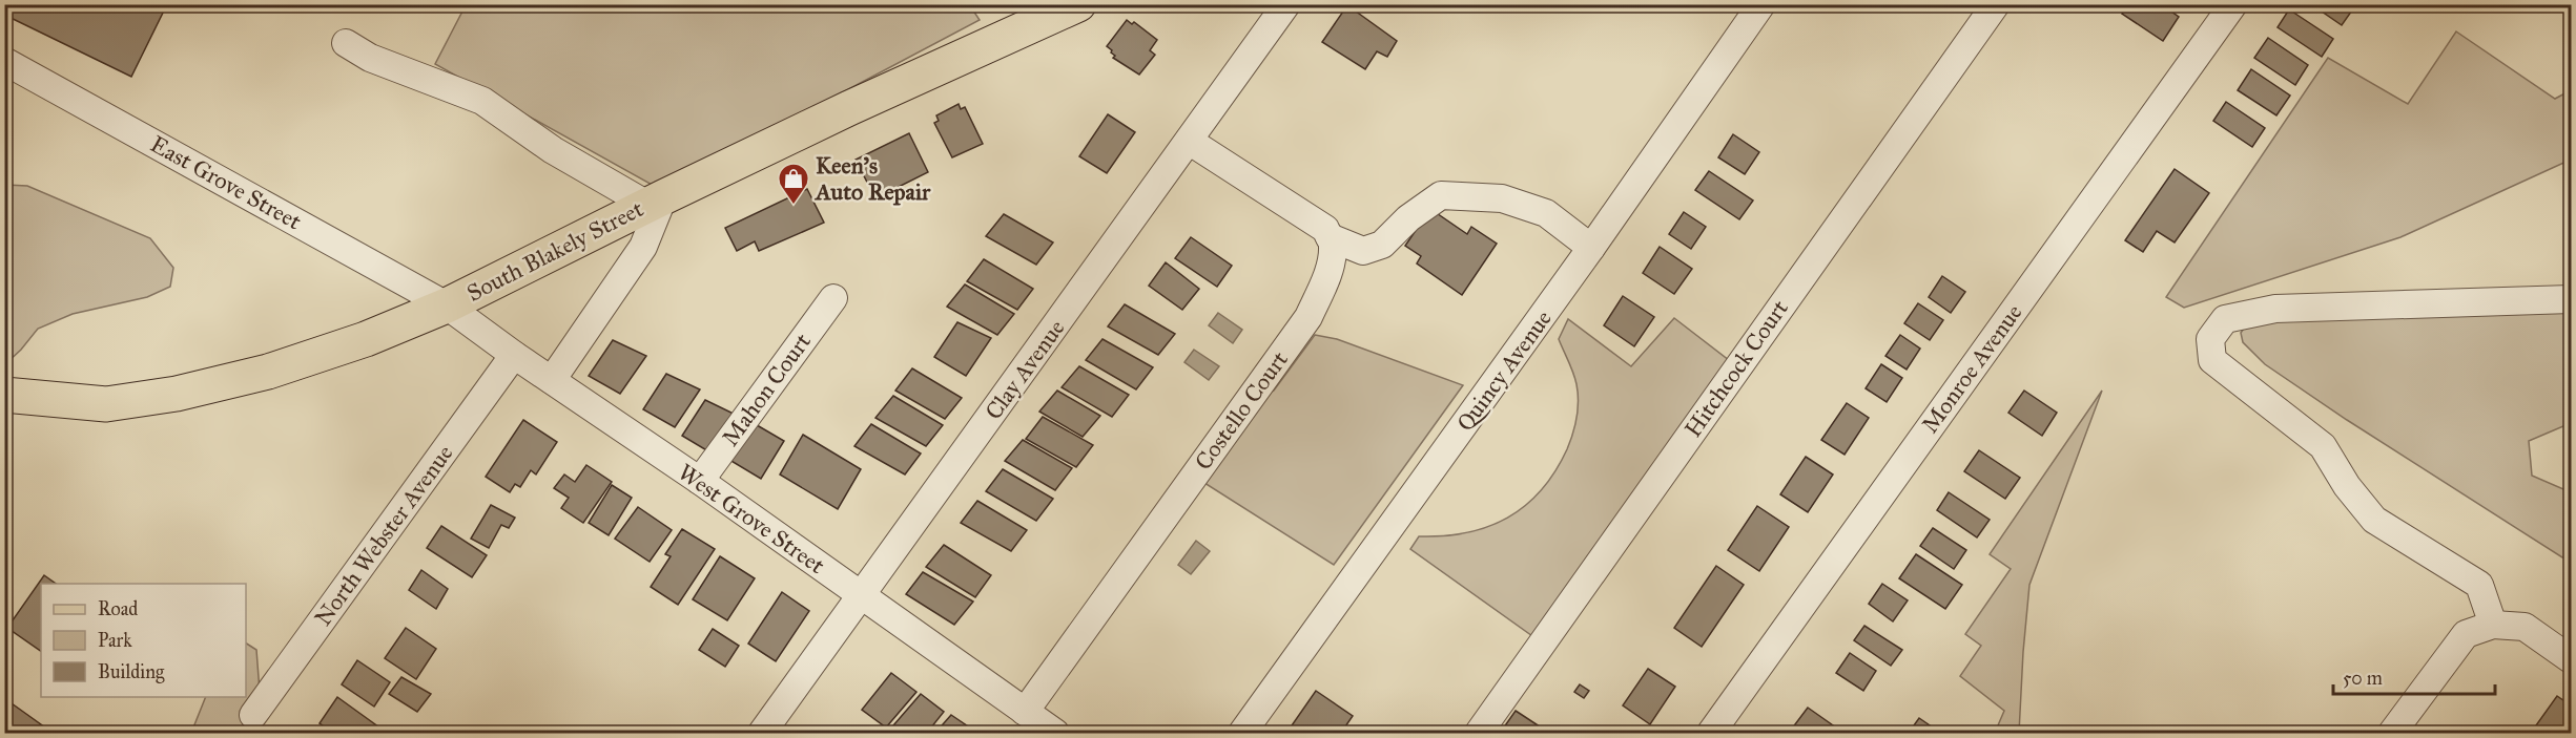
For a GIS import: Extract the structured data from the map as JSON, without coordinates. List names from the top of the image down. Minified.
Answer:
{"streets":{"main road":["South Blakely Street"],"street":["East Grove Street","Hitchcock Court","Monroe Avenue","Clay Avenue","Quincy Avenue","Mahon Court","Costello Court","West Grove Street","North Webster Avenue"]},"crossings":[["East Grove Street","South Blakely Street"],["East Grove Street","West Grove Street"],["South Blakely Street","West Grove Street"],["Clay Avenue","West Grove Street"],["Mahon Court","West Grove Street"],["Costello Court","West Grove Street"],["West Grove Street","North Webster Avenue"]],"places":{"shop":["Keen's Auto Repair"]},"legend":["Road","Park","Building"],"scale_bar":"50 m"}
